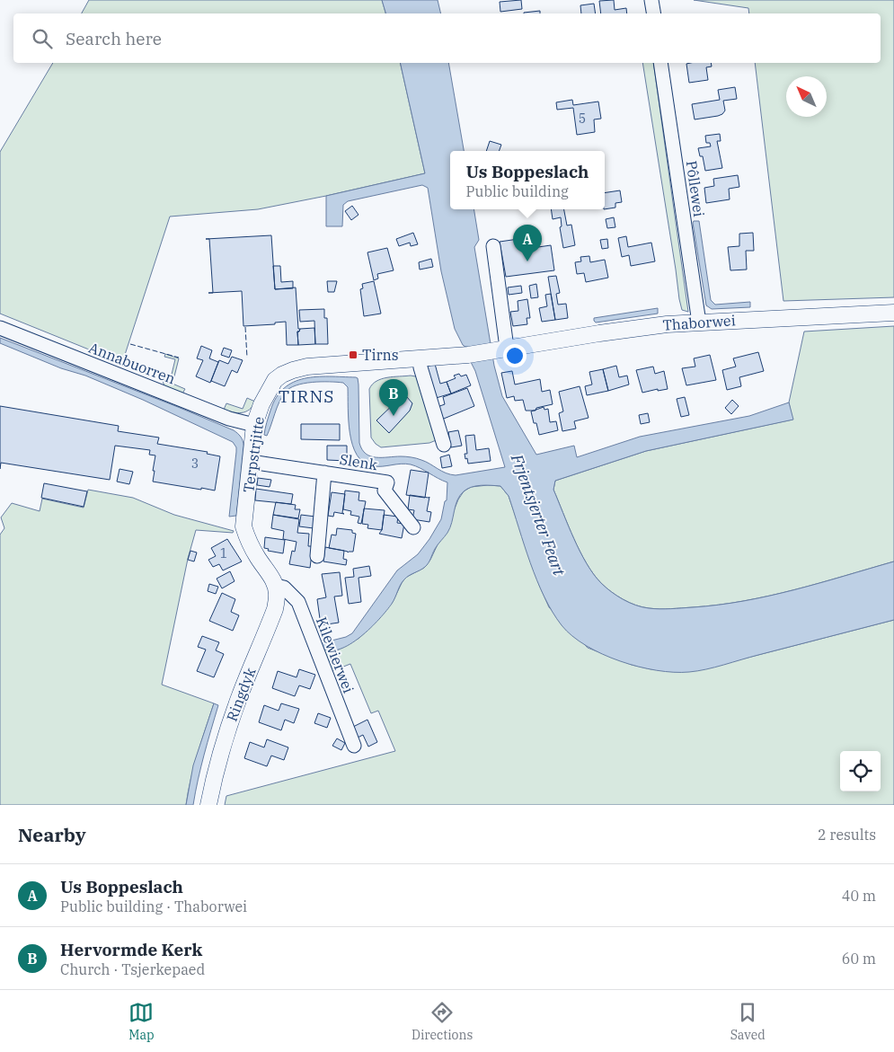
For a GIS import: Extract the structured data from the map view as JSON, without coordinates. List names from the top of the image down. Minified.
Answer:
{"streets":{"street":["Pôllewei","Thaborwei","Annabuorren","Terpstrjitte","Slenk","Kilewierwei","Ringdyk"]},"crossings":[["Pôllewei","Thaborwei"],["Thaborwei","Terpstrjitte"],["Annabuorren","Terpstrjitte"],["Terpstrjitte","Slenk"],["Terpstrjitte","Kilewierwei"],["Terpstrjitte","Ringdyk"],["Kilewierwei","Ringdyk"]],"districts":["TIRNS"],"water":["Frjentsjerter Feart"],"places":{"transit":["Tirns"]},"house_numbers":["5","3","1"],"north":"top left","page":{"search":"Search here","popup":["Us Boppeslach","Public building"],"pins":["A","B"],"heading":["Nearby","2 results"],"list":[{"mark":"A","name":"Us Boppeslach","note":"Public building · Thaborwei","value":"40 m"},{"mark":"B","name":"Hervormde Kerk","note":"Church · Tsjerkepaed","value":"60 m"}],"nav":["Map","Directions","Saved"]}}
